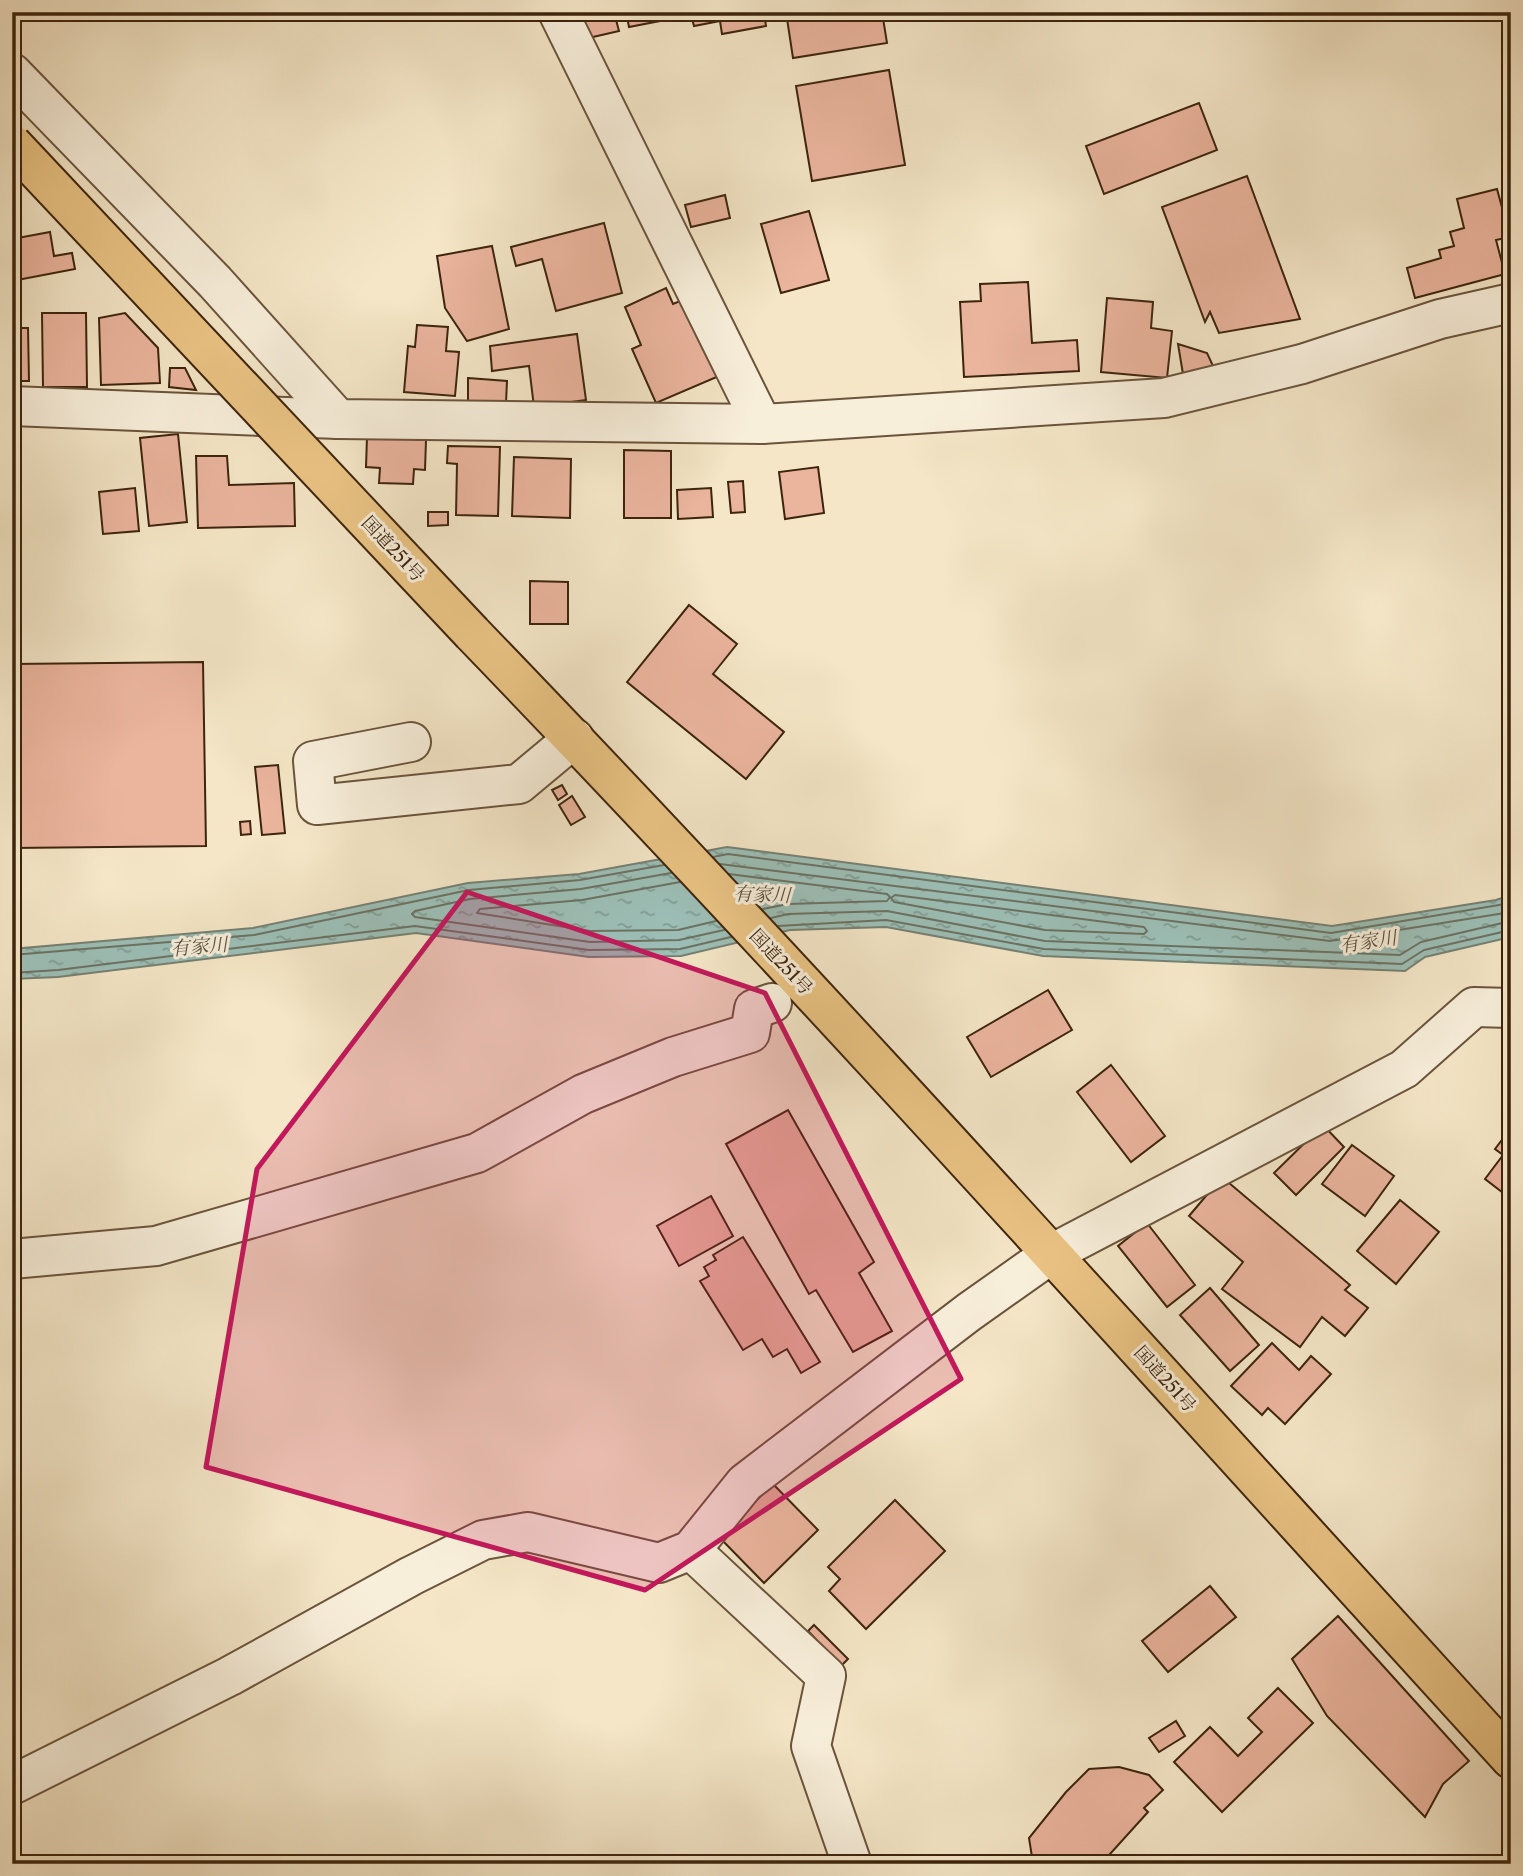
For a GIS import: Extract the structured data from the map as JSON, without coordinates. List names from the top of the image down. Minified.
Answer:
{"streets":{"highway":["国道251号"]},"water":["有家川"]}
